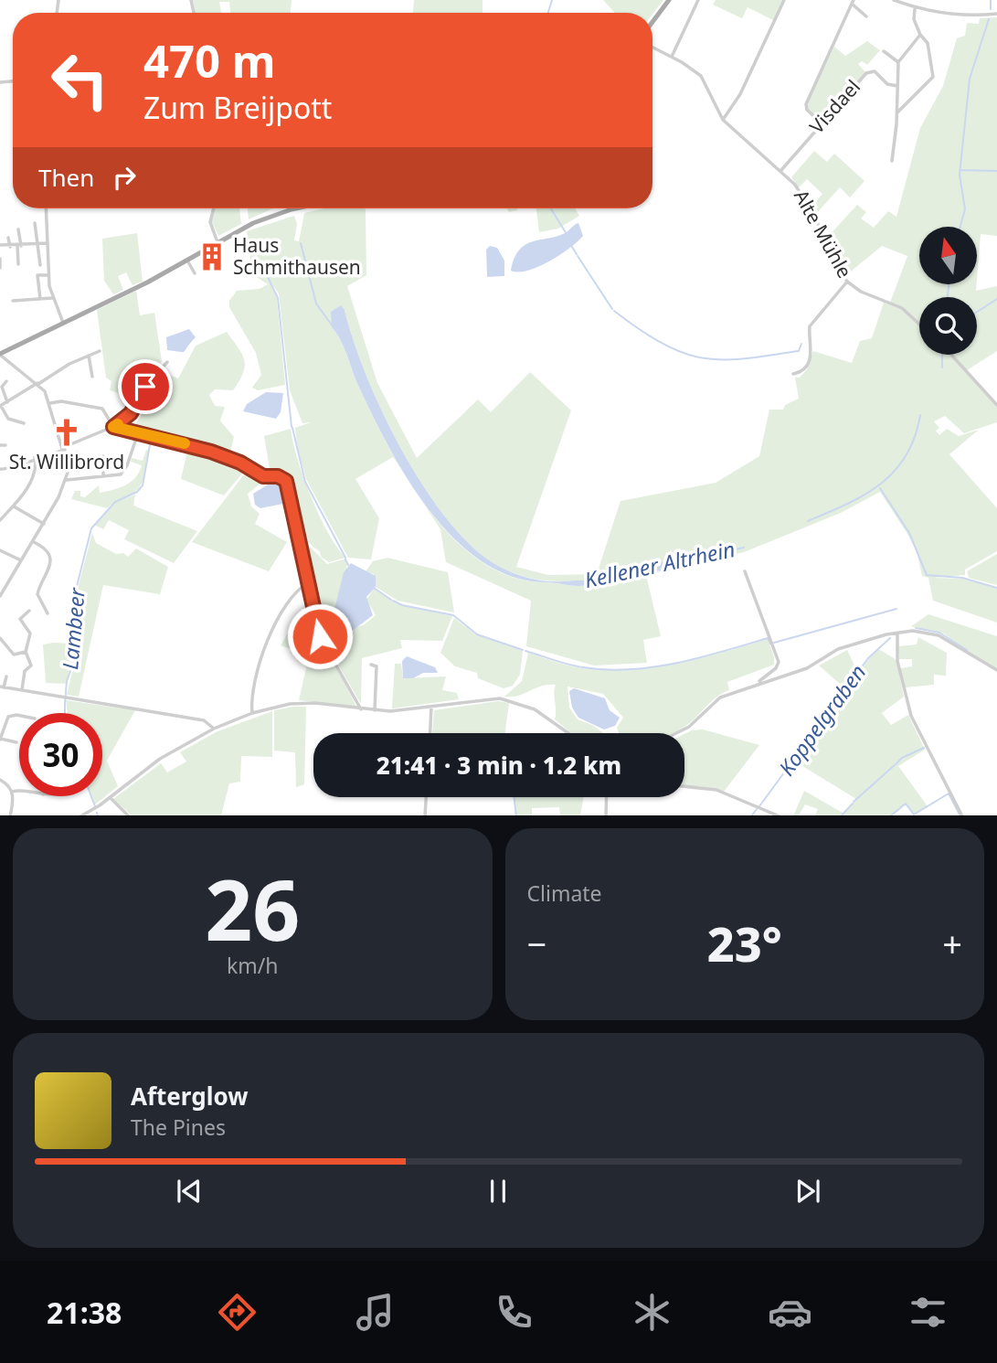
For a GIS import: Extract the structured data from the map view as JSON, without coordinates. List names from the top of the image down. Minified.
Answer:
{"streets":{"street":["Visdael","Alte Mühle"]},"crossings":[["Visdael","Alte Mühle"]],"water":["Kellener Altrhein","Lambeer","Koppelgraben"],"places":{"building":["Haus Schmithausen"],"church":["St. Willibrord"]},"north":"top","page":{"turn":["470 m","Zum Breijpott"],"then":"Then","limit":"30","trip":"21:41 · 3 min · 1.2 km","tile":[["26","km/h"],"Climate"],"heat":["−","23°","+"],"song":["Afterglow","The Pines"],"tabs":"21:38"}}
